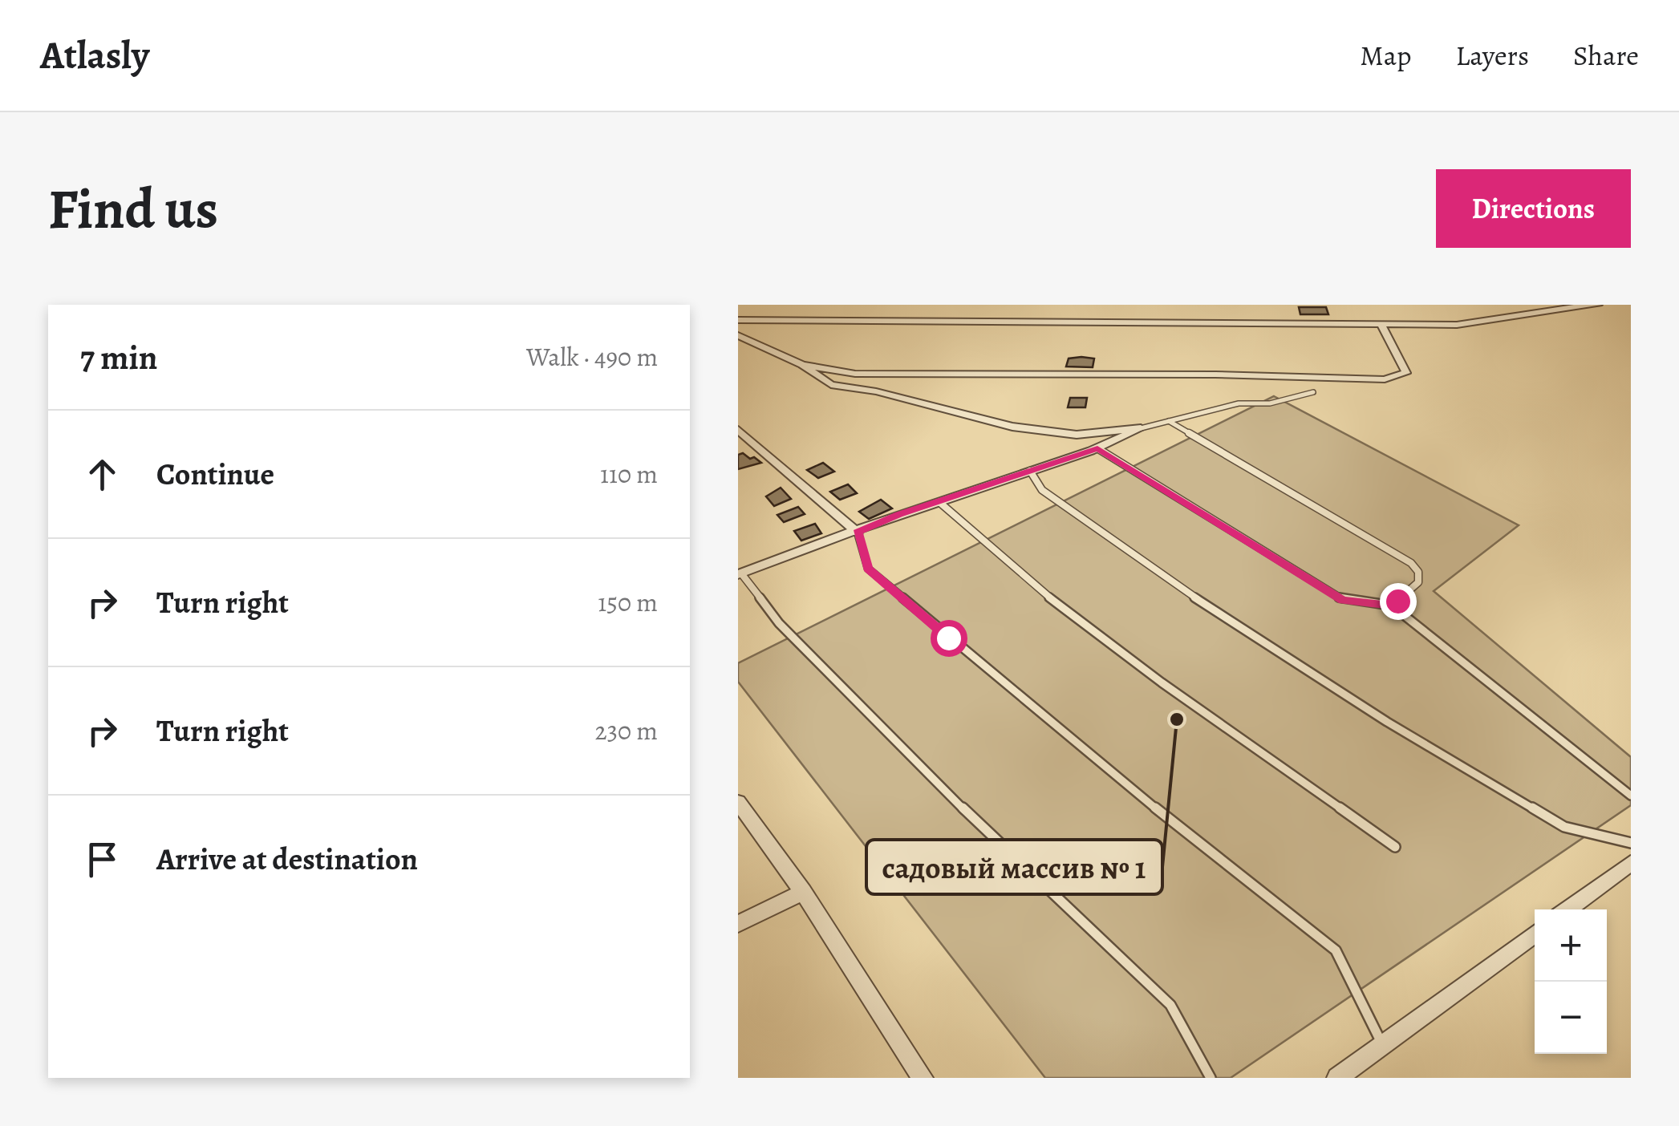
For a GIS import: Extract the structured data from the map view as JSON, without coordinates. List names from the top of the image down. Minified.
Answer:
{"places":["садовый массив № 1"],"page":{"header":"Atlasly","nav":["Map","Layers","Share"],"buttons":"Directions","title":"Find us","heading":["7 min","Walk · 490 m"],"list":[["Continue","110 m"],["Turn right","150 m"],["Turn right","230 m"],"Arrive at destination"],"map_buttons":["+","−"]}}
